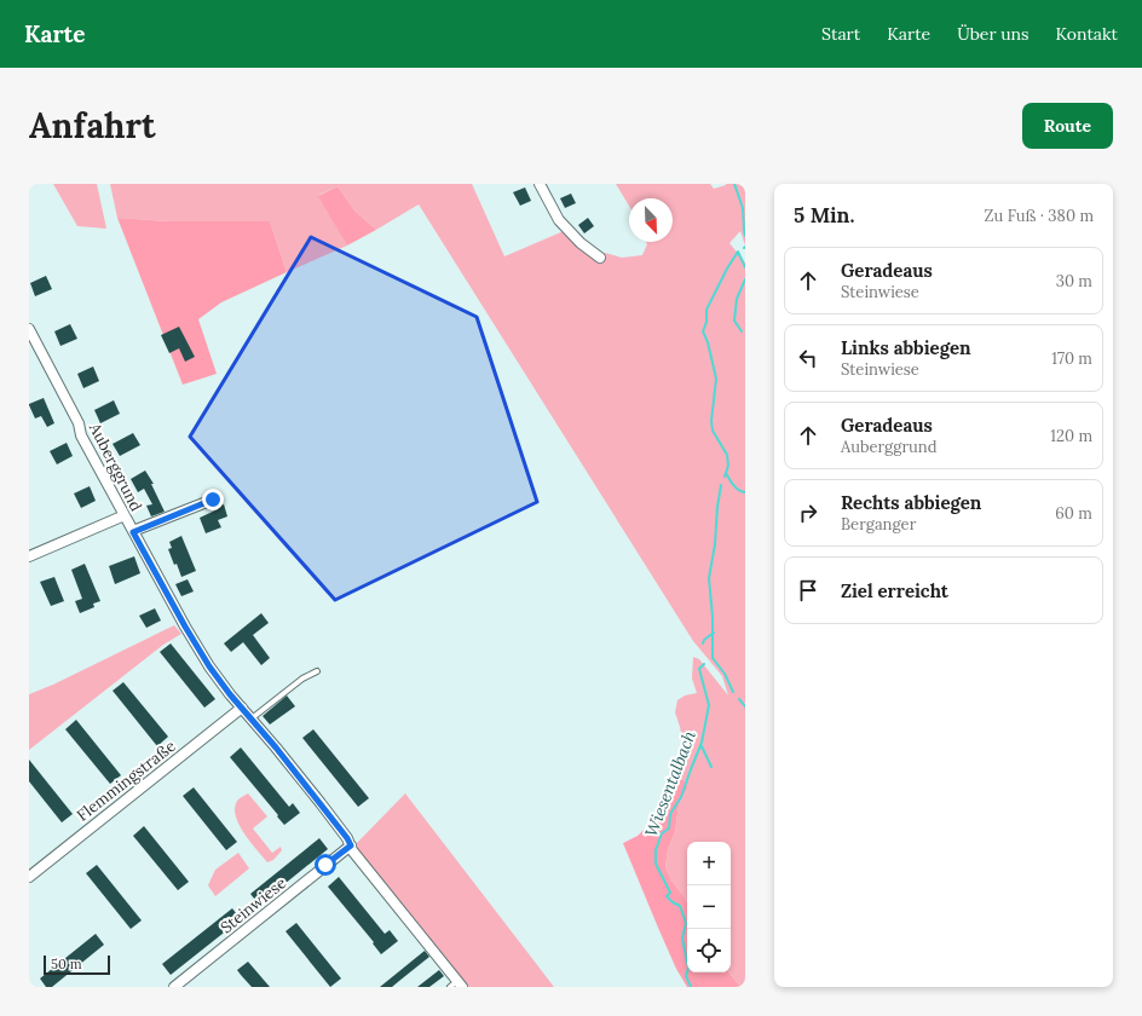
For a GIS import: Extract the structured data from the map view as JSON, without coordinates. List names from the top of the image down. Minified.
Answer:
{"streets":{"street":["Auberggrund","Flemmingstraße","Steinwiese"]},"crossings":[["Auberggrund","Flemmingstraße"]],"water":["Wiesentalbach"],"scale_bar":"50 m","north":"bottom right","page":{"header":"Karte","nav":["Start","Karte","Über uns","Kontakt"],"buttons":"Route","title":"Anfahrt","heading":["5 Min.","Zu Fuß · 380 m"],"list":[["Geradeaus","Steinwiese","30 m"],["Links abbiegen","Steinwiese","170 m"],["Geradeaus","Auberggrund","120 m"],["Rechts abbiegen","Berganger","60 m"],"Ziel erreicht"],"map_buttons":["+","−"],"scale":"50 m"}}
